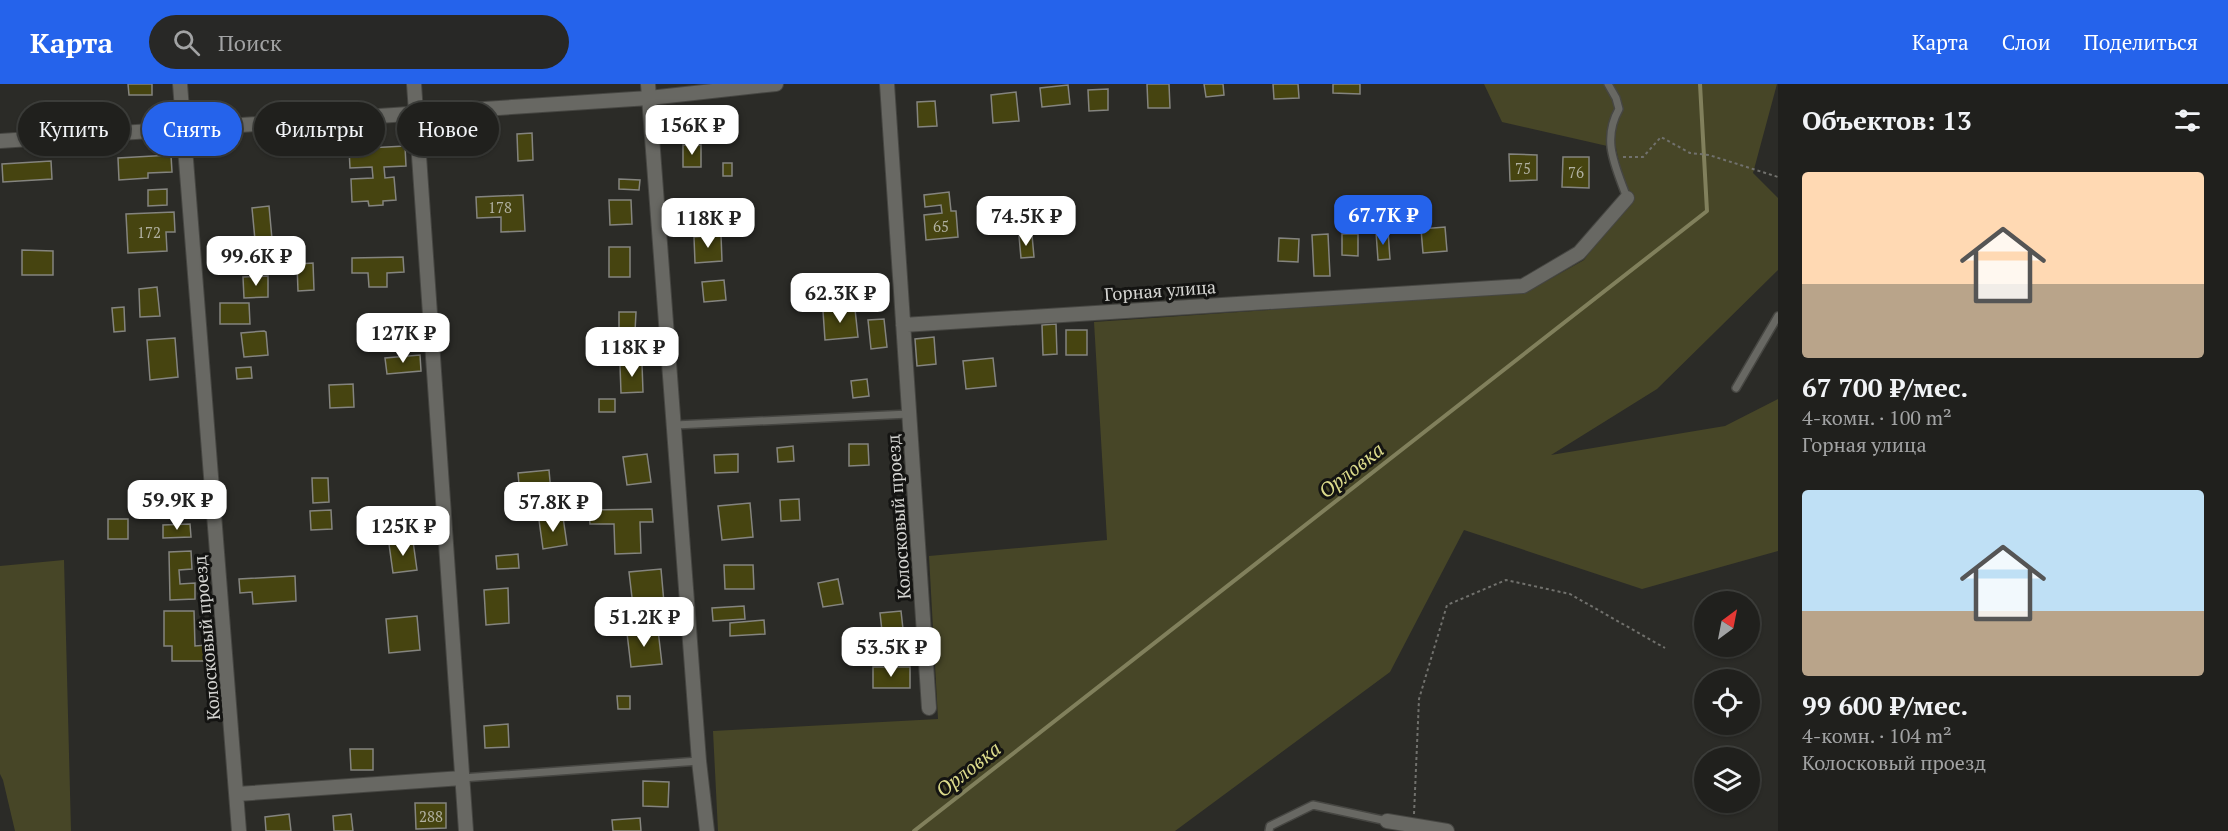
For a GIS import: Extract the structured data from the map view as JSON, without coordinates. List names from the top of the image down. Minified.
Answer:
{"streets":{"street":["Горная улица","Колосковый проезд"]},"crossings":[["Горная улица","Колосковый проезд"]],"water":["Орловка"],"house_numbers":["75","76","178","65","172","288"],"north":"top right","page":{"header":"Карта","search":"Поиск","nav":["Карта","Слои","Поделиться"],"heading":"Объектов: 13","chip":["Купить","Снять","Фильтры","Новое"],"price":["156K ₽","67.7K ₽","74.5K ₽","118K ₽","99.6K ₽","62.3K ₽","127K ₽","118K ₽","59.9K ₽","57.8K ₽","125K ₽","51.2K ₽","53.5K ₽"],"list":[{"name":"67 700 ₽/мес.","note":"4-комн. · 100 m² · Горная улица"},{"name":"99 600 ₽/мес.","note":"4-комн. · 104 m² · Колосковый проезд"}]}}
